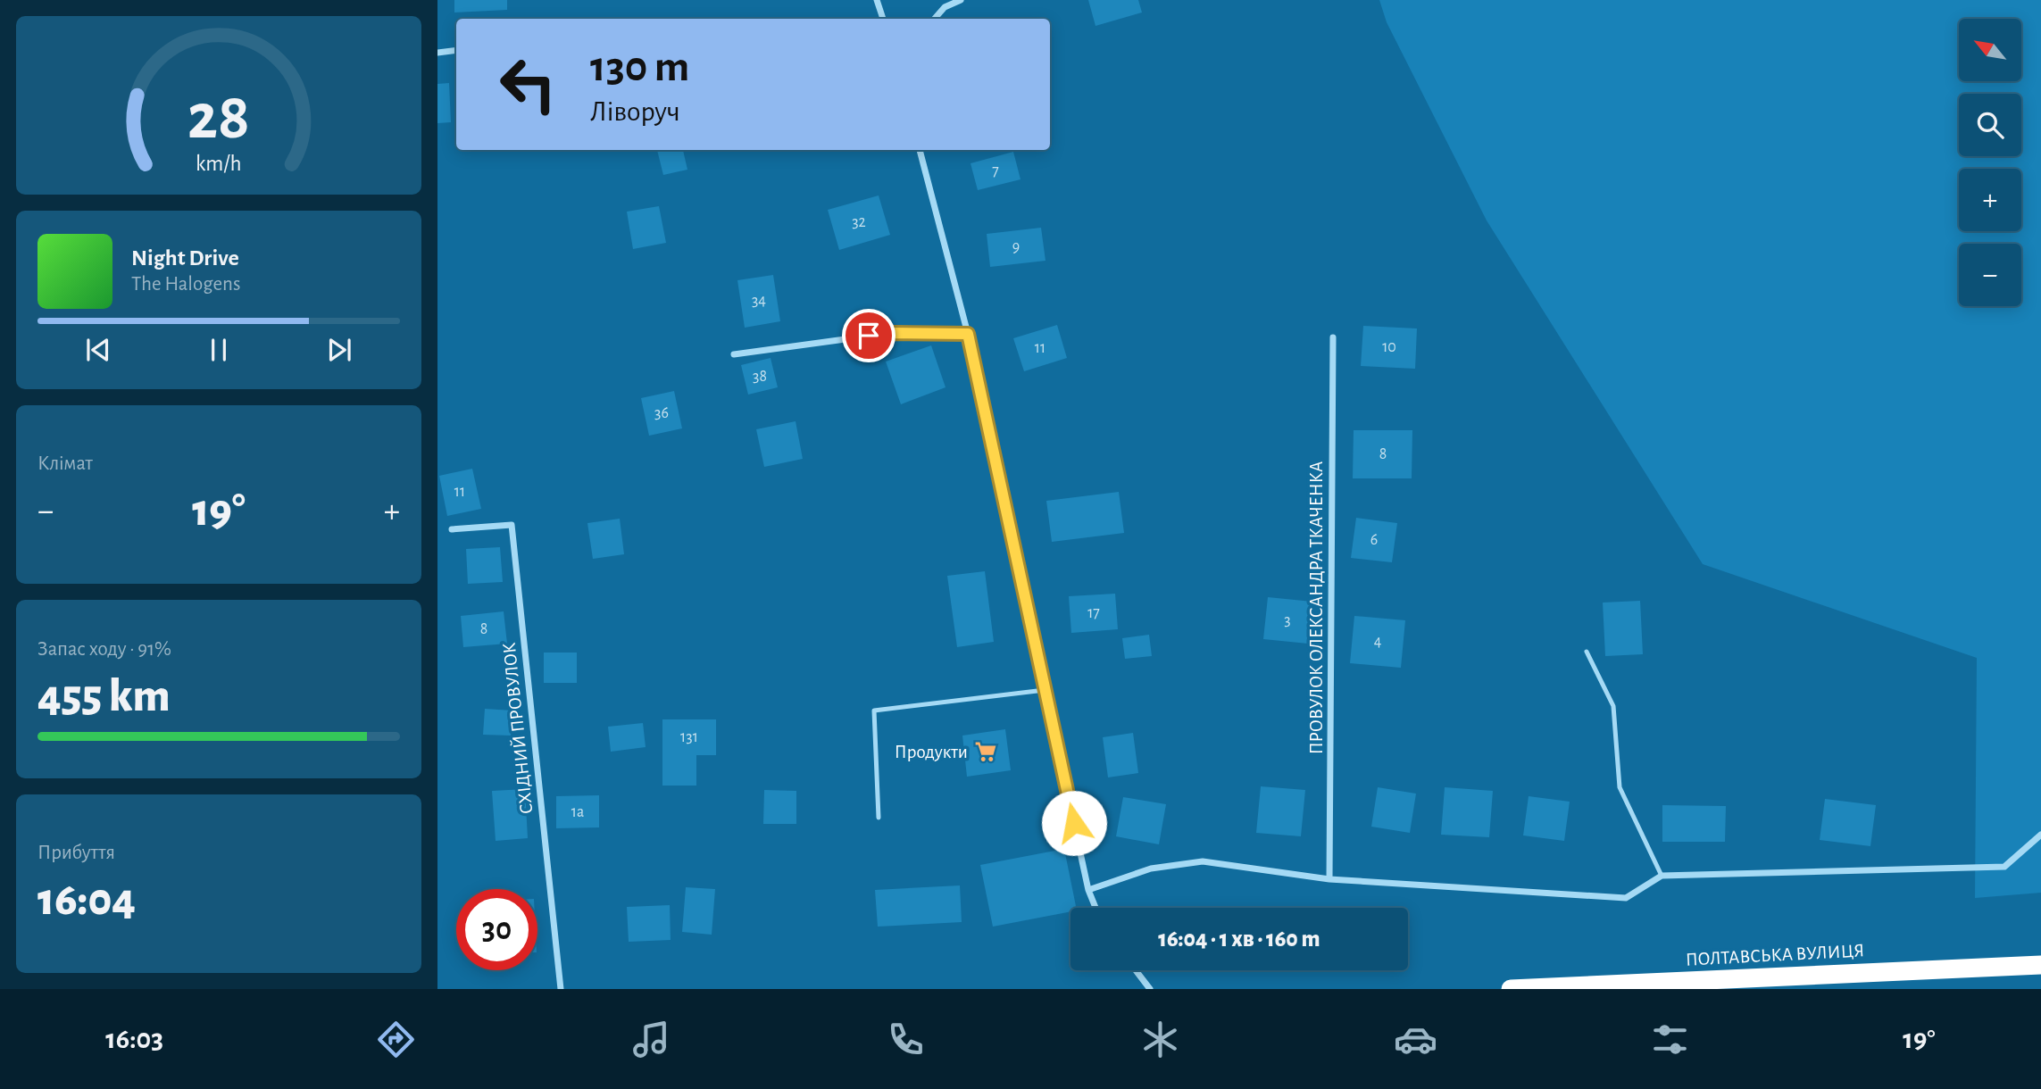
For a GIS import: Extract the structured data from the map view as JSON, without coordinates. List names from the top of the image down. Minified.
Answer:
{"streets":{"highway":["ПОЛТАВСЬКА ВУЛИЦЯ"],"street":["ПРОВУЛОК ОЛЕКСАНДРА ТКАЧЕНКА","СХІДНИЙ ПРОВУЛОК"]},"places":{"supermarket":["Продукти"]},"house_numbers":["7","32","9","34","10","11","38","36","8","11","6","17","3","8","4","131","1а"],"north":"top left","page":{"map_buttons":["+","−"],"turn":["130 m","Ліворуч"],"song":["Night Drive","The Halogens"],"tile":["Клімат",["Запас ходу · 91%","455 km"],["Прибуття","16:04"]],"heat":["−","19°","+"],"limit":"30","trip":"16:04 · 1 хв · 160 m","tabs":["16:03","19°"],"gauge":["28","km/h"]}}
